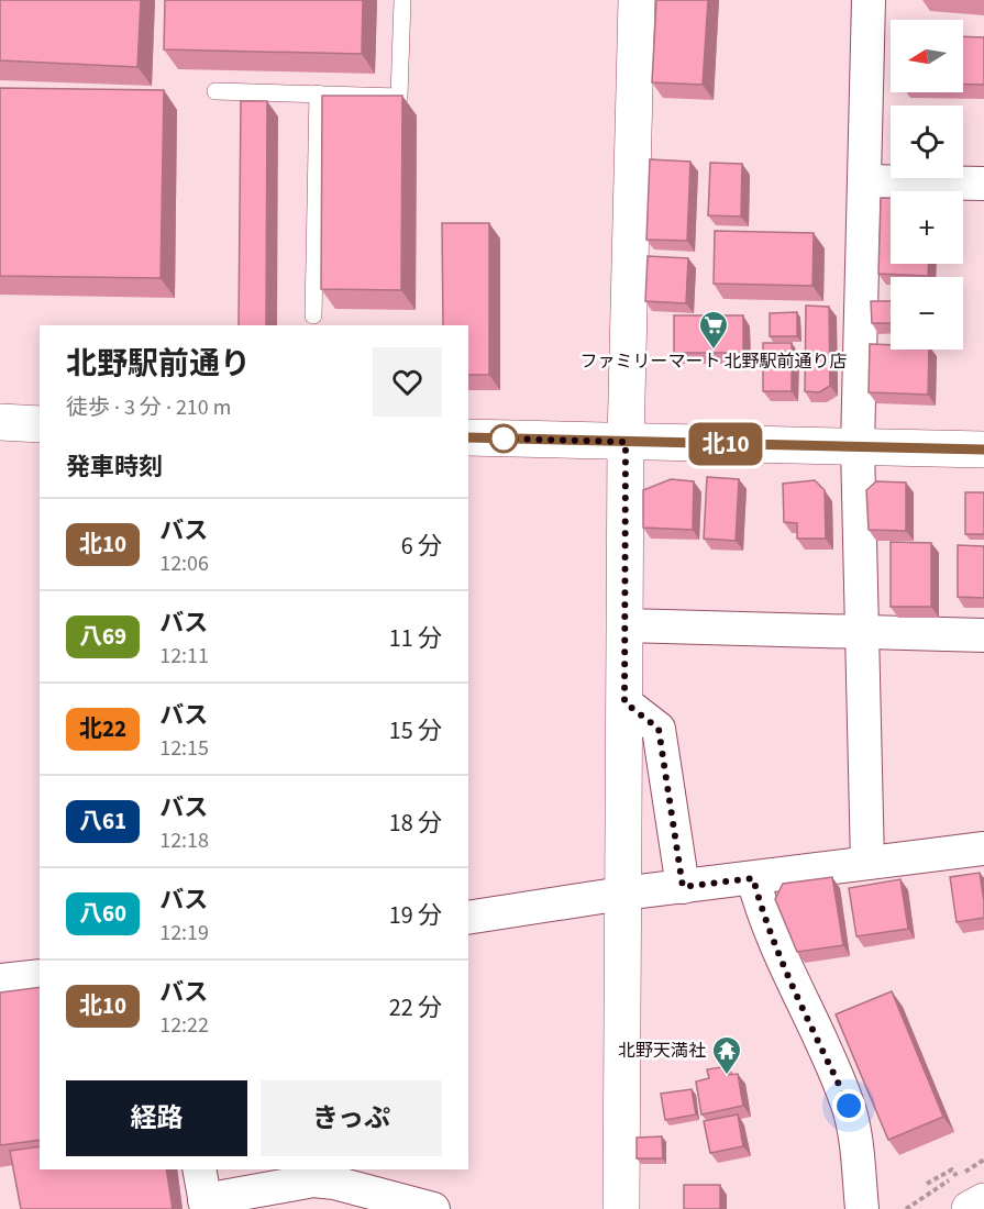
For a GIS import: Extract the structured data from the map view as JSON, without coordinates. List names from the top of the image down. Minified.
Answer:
{"places":{"supermarket":["ファミリーマート 北野駅前通り店"],"temple":["北野天満社"]},"lines":["bus line 北10"],"north":"left","page":{"on_map":"北10","map_buttons":["+","−"],"heading":[["北野駅前通り","徒歩 · 3 分 · 210 m"],"発車時刻"],"list":[{"mark":"北10","name":"バス","note":"12:06","value":"6 分"},{"mark":"八69","name":"バス","note":"12:11","value":"11 分"},{"mark":"北22","name":"バス","note":"12:15","value":"15 分"},{"mark":"八61","name":"バス","note":"12:18","value":"18 分"},{"mark":"八60","name":"バス","note":"12:19","value":"19 分"},{"mark":"北10","name":"バス","note":"12:22","value":"22 分"}],"buttons":["経路","きっぷ"]}}
